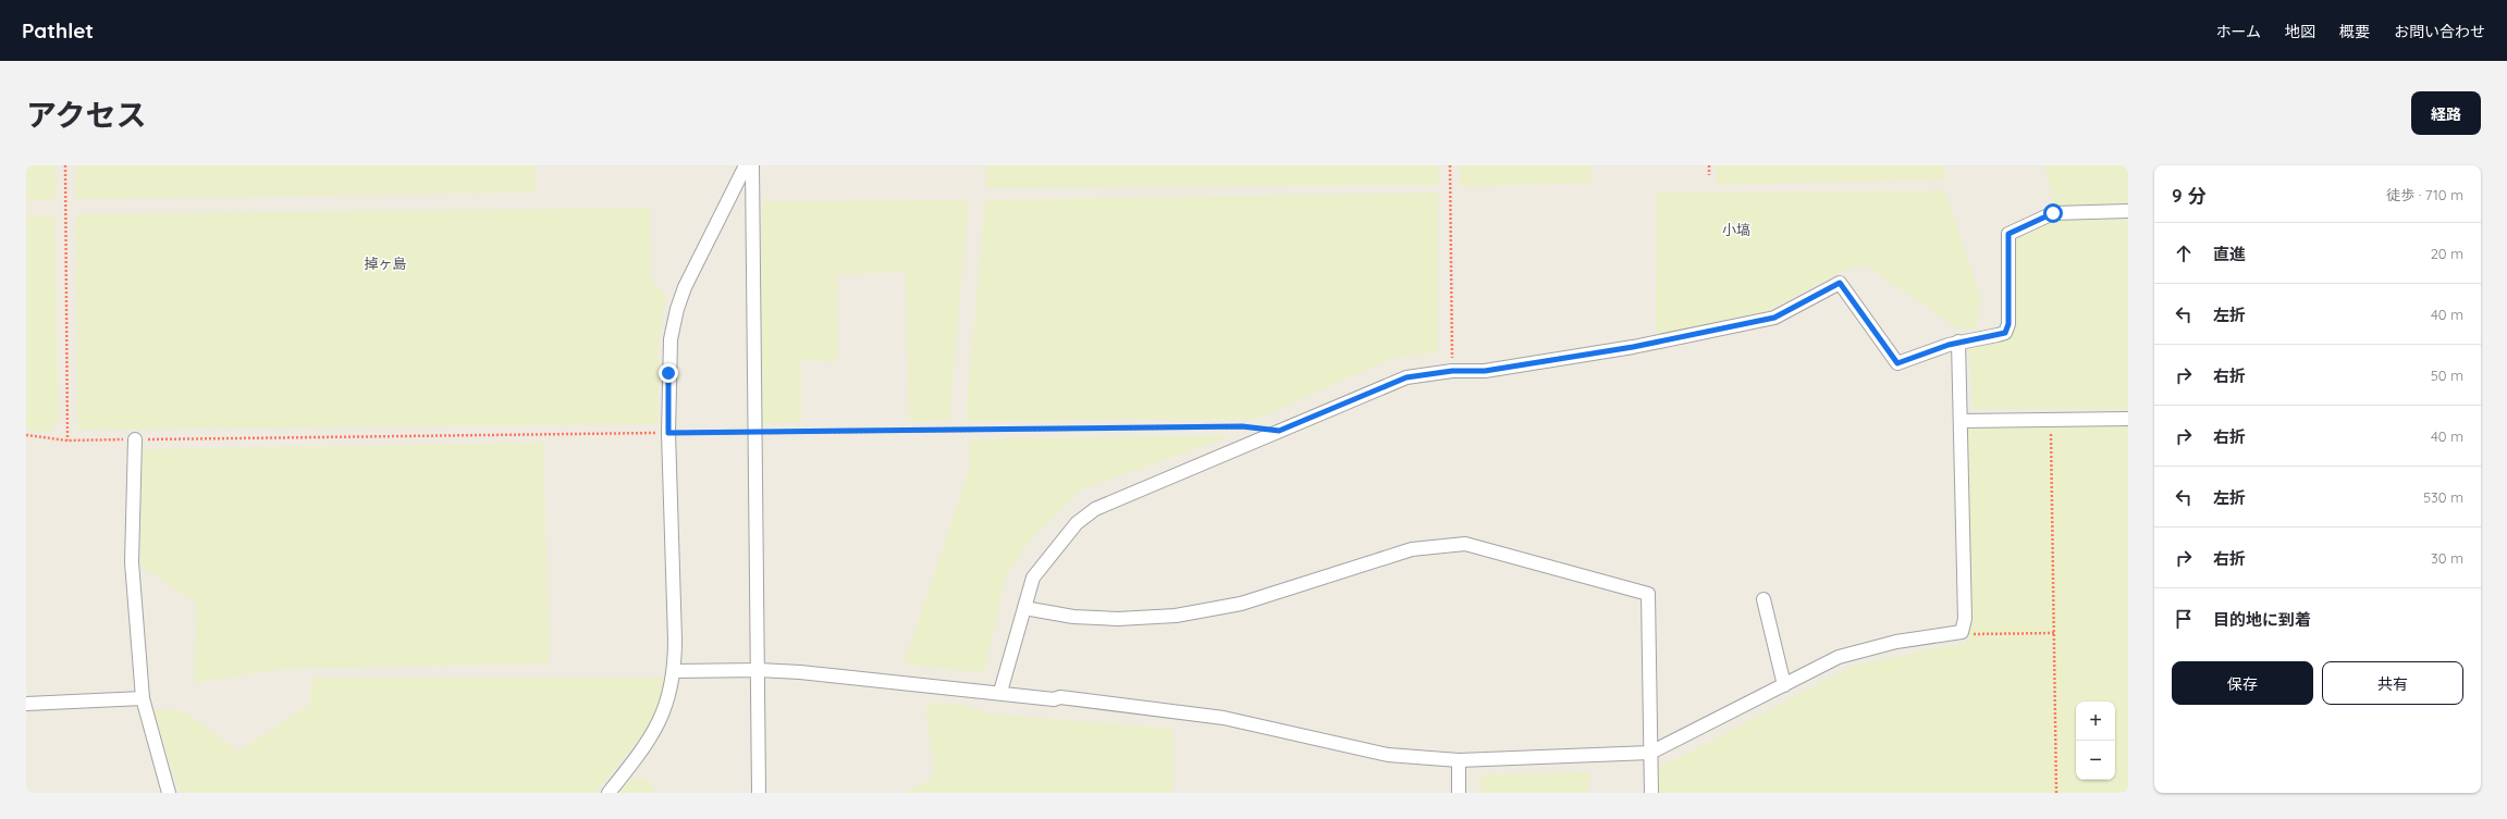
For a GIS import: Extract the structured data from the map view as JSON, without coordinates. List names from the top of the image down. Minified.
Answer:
{"districts":["小塙","掉ヶ島"],"page":{"header":"Pathlet","nav":["ホーム","地図","概要","お問い合わせ"],"title":"アクセス","buttons":["経路",["保存","共有"]],"heading":["9 分","徒歩 · 710 m"],"list":[["直進","20 m"],["左折","40 m"],["右折","50 m"],["右折","40 m"],["左折","530 m"],["右折","30 m"],"目的地に到着"],"map_buttons":["+","−"]}}
